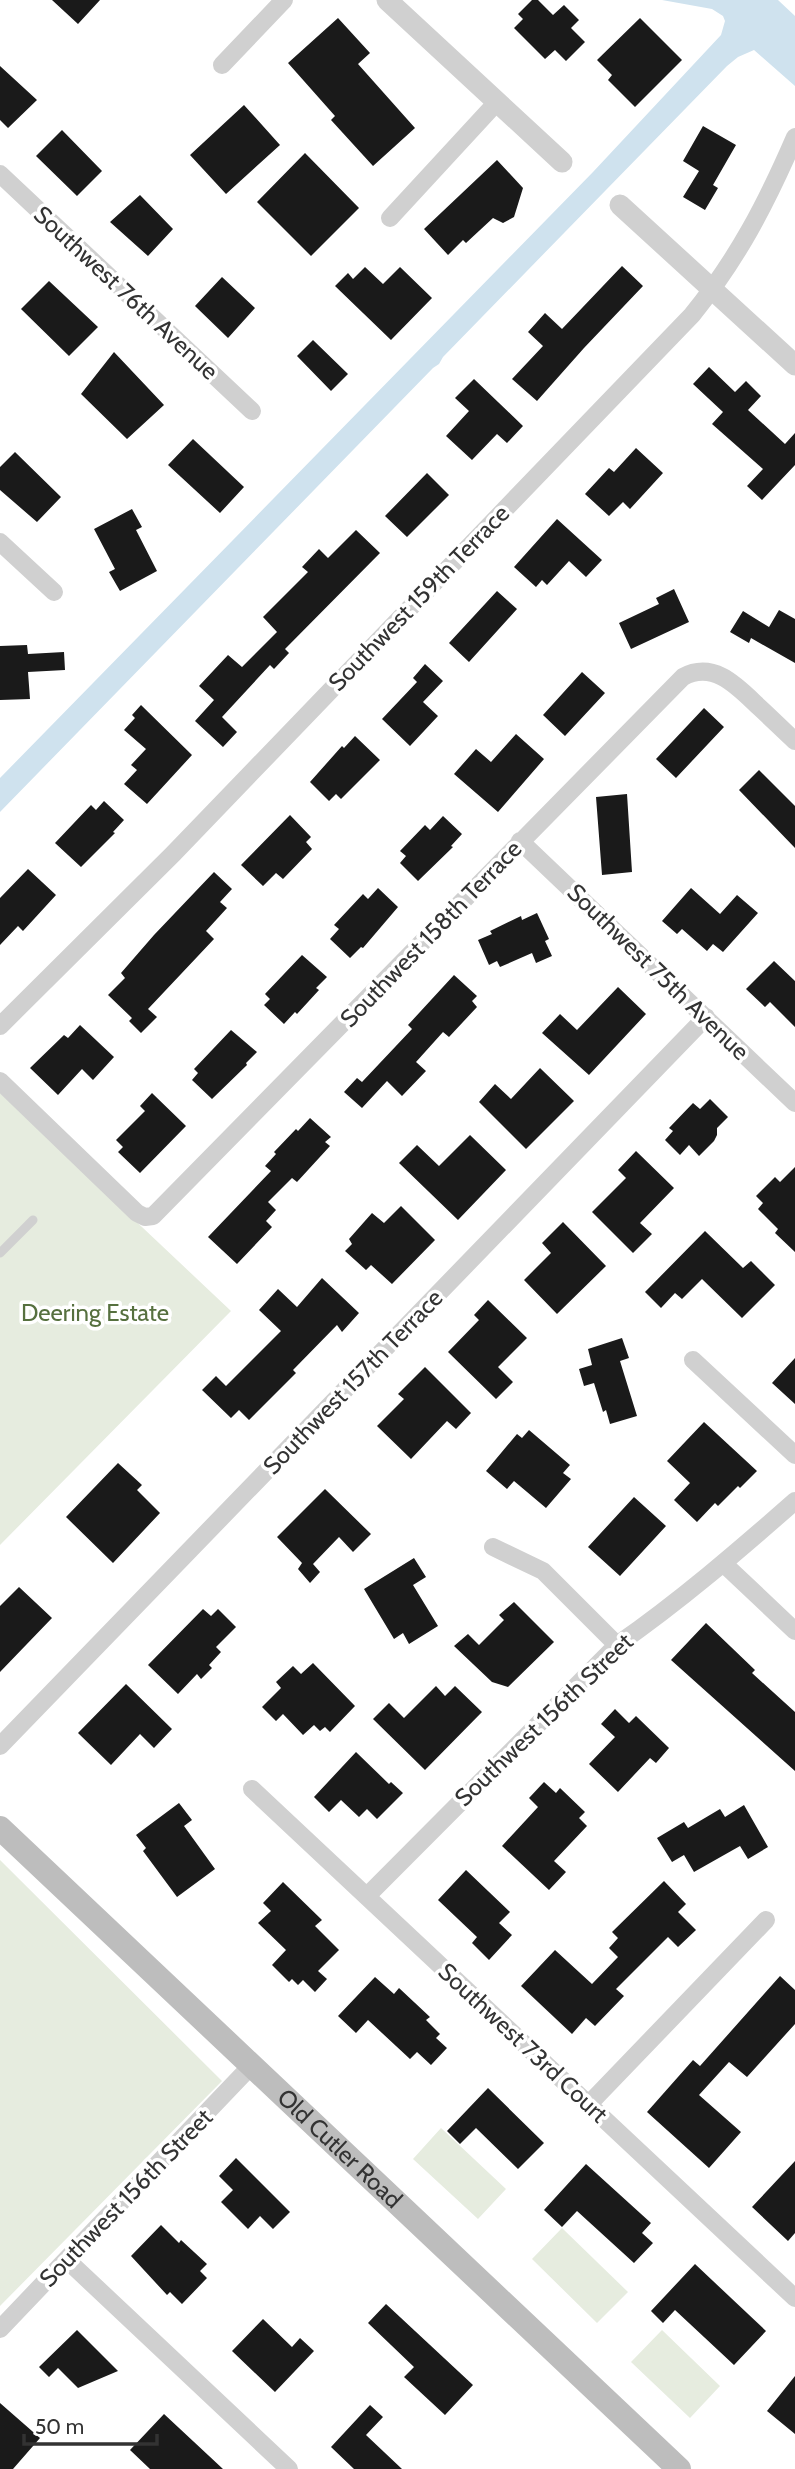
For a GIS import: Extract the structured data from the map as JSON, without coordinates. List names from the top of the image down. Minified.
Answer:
{"streets":{"main road":["Old Cutler Road"],"street":["Southwest 76th Avenue","Southwest 159th Terrace","Southwest 158th Terrace","Southwest 75th Avenue","Southwest 157th Terrace","Southwest 156th Street","Southwest 73rd Court"]},"crossings":[["Southwest 158th Terrace","Southwest 75th Avenue"],["Southwest 75th Avenue","Southwest 157th Terrace"],["Southwest 156th Street","Southwest 73rd Court"],["Southwest 156th Street","Old Cutler Road"]],"parks":["Deering Estate"],"scale_bar":"50 m"}
